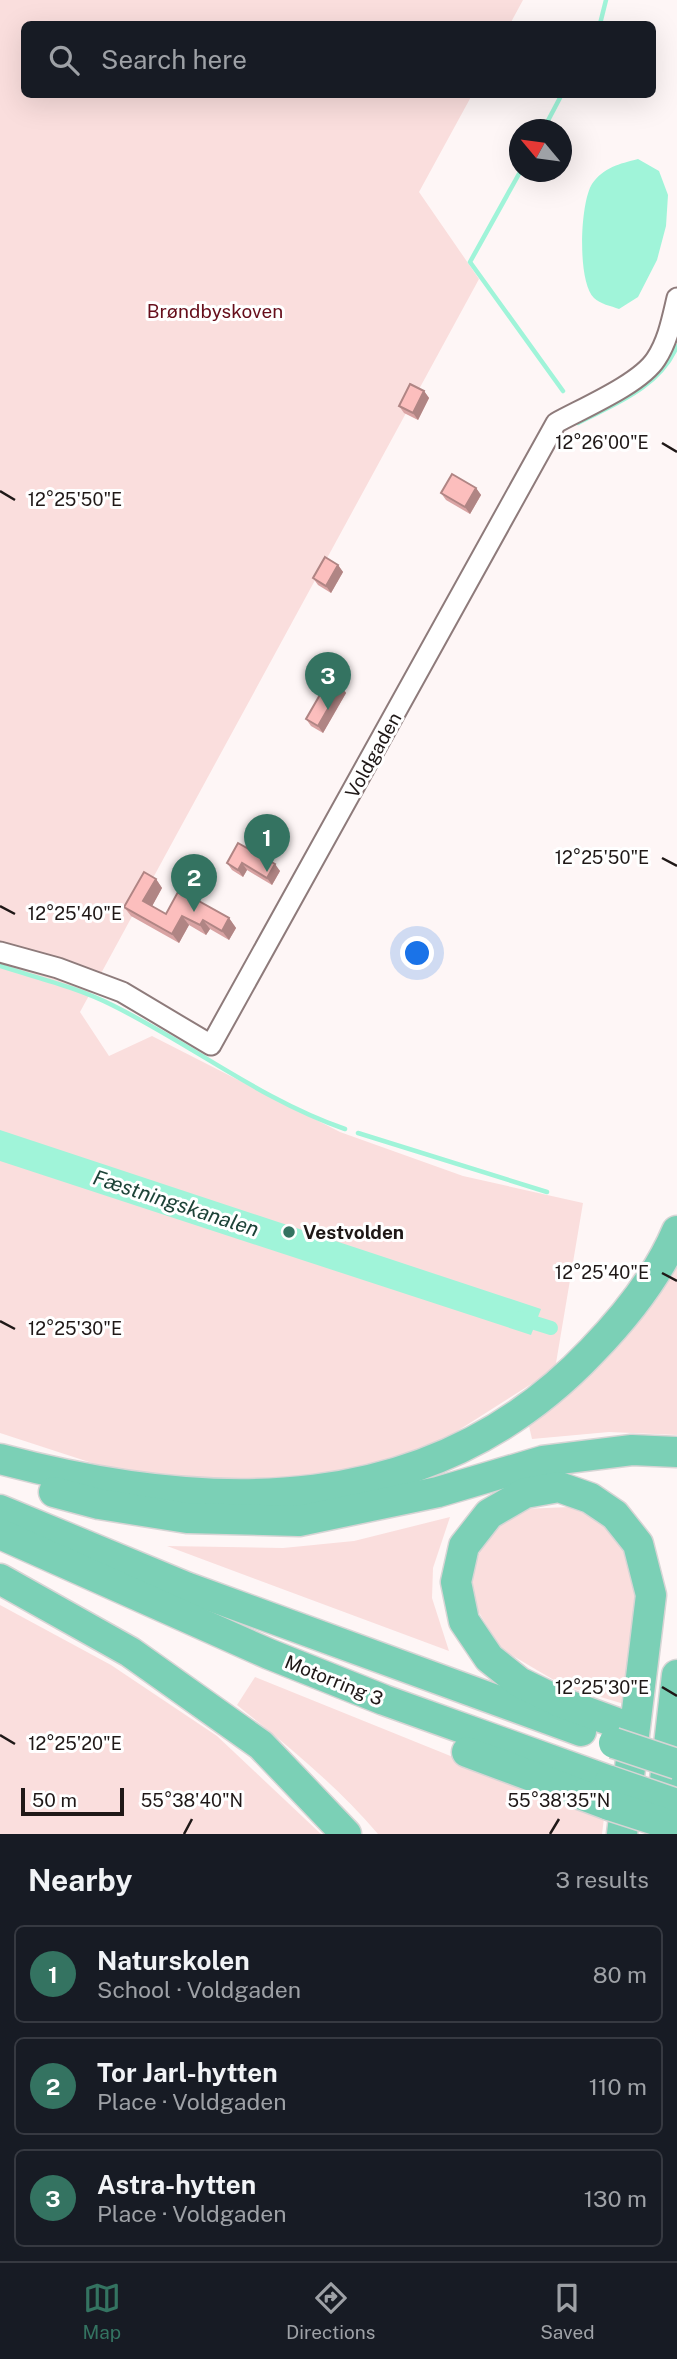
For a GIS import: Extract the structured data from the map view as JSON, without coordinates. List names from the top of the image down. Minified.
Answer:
{"streets":{"highway":["Motorring 3"],"street":["Voldgaden"]},"water":["Fæstningskanalen"],"parks":["Brøndbyskoven"],"places":["Vestvolden"],"scale_bar":"50 m","north":"top left","page":{"search":"Search here","pins":["3","1","2"],"scale":"50 m","heading":["Nearby","3 results"],"list":[{"mark":"1","name":"Naturskolen","note":"School · Voldgaden","value":"80 m"},{"mark":"2","name":"Tor Jarl-hytten","note":"Place · Voldgaden","value":"110 m"},{"mark":"3","name":"Astra-hytten","note":"Place · Voldgaden","value":"130 m"}],"nav":["Map","Directions","Saved"]},"coordinates":["12°26'00\"E","12°25'50\"E","12°25'40\"E","12°25'30\"E","12°25'20\"E","55°38'40\"N","55°38'35\"N"]}
